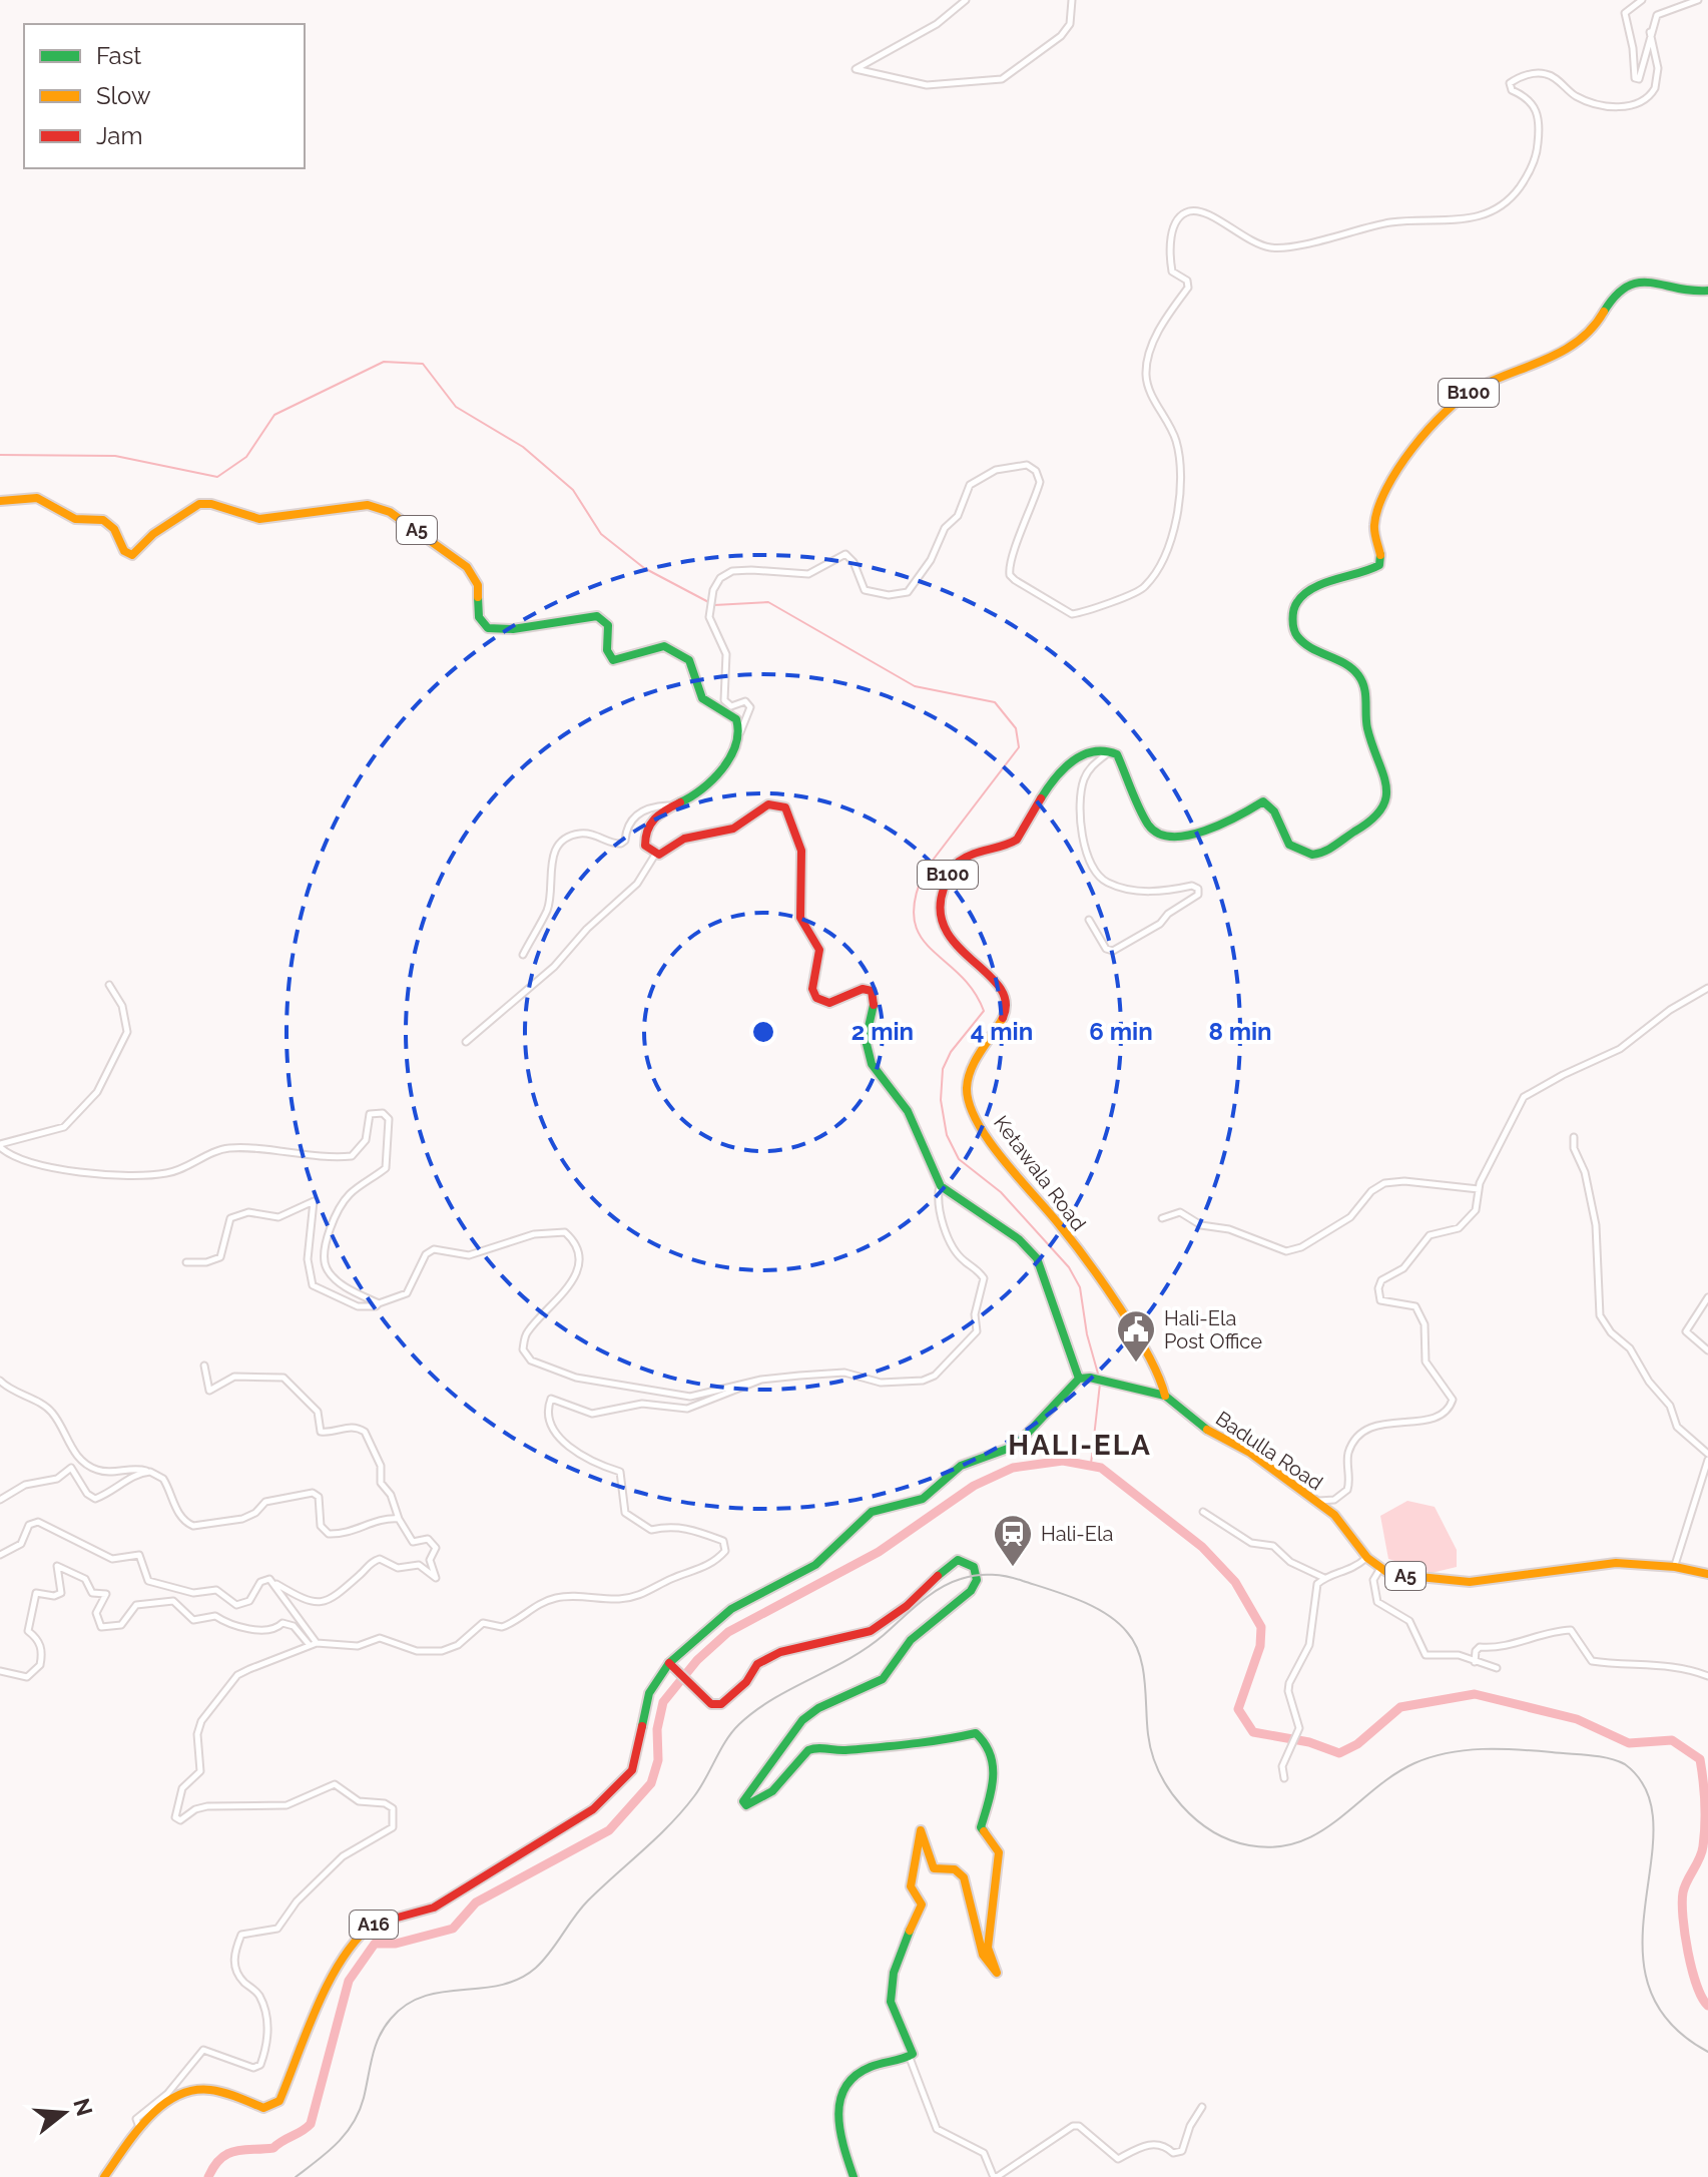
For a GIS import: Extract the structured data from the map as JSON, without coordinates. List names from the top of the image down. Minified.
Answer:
{"streets":{"main road":["B100","A5","Ketawala Road","Badulla Road","A16"]},"crossings":[["B100","Ketawala Road"],["A5","Badulla Road"],["Ketawala Road","Badulla Road"],["Badulla Road","A16"]],"districts":["HALI-ELA"],"places":{"public building":["Hali-Ela Post Office"],"station":["Hali-Ela"]},"legend":["Fast","Slow","Jam"],"north":"right","rings":["2 min","4 min","6 min","8 min"]}
